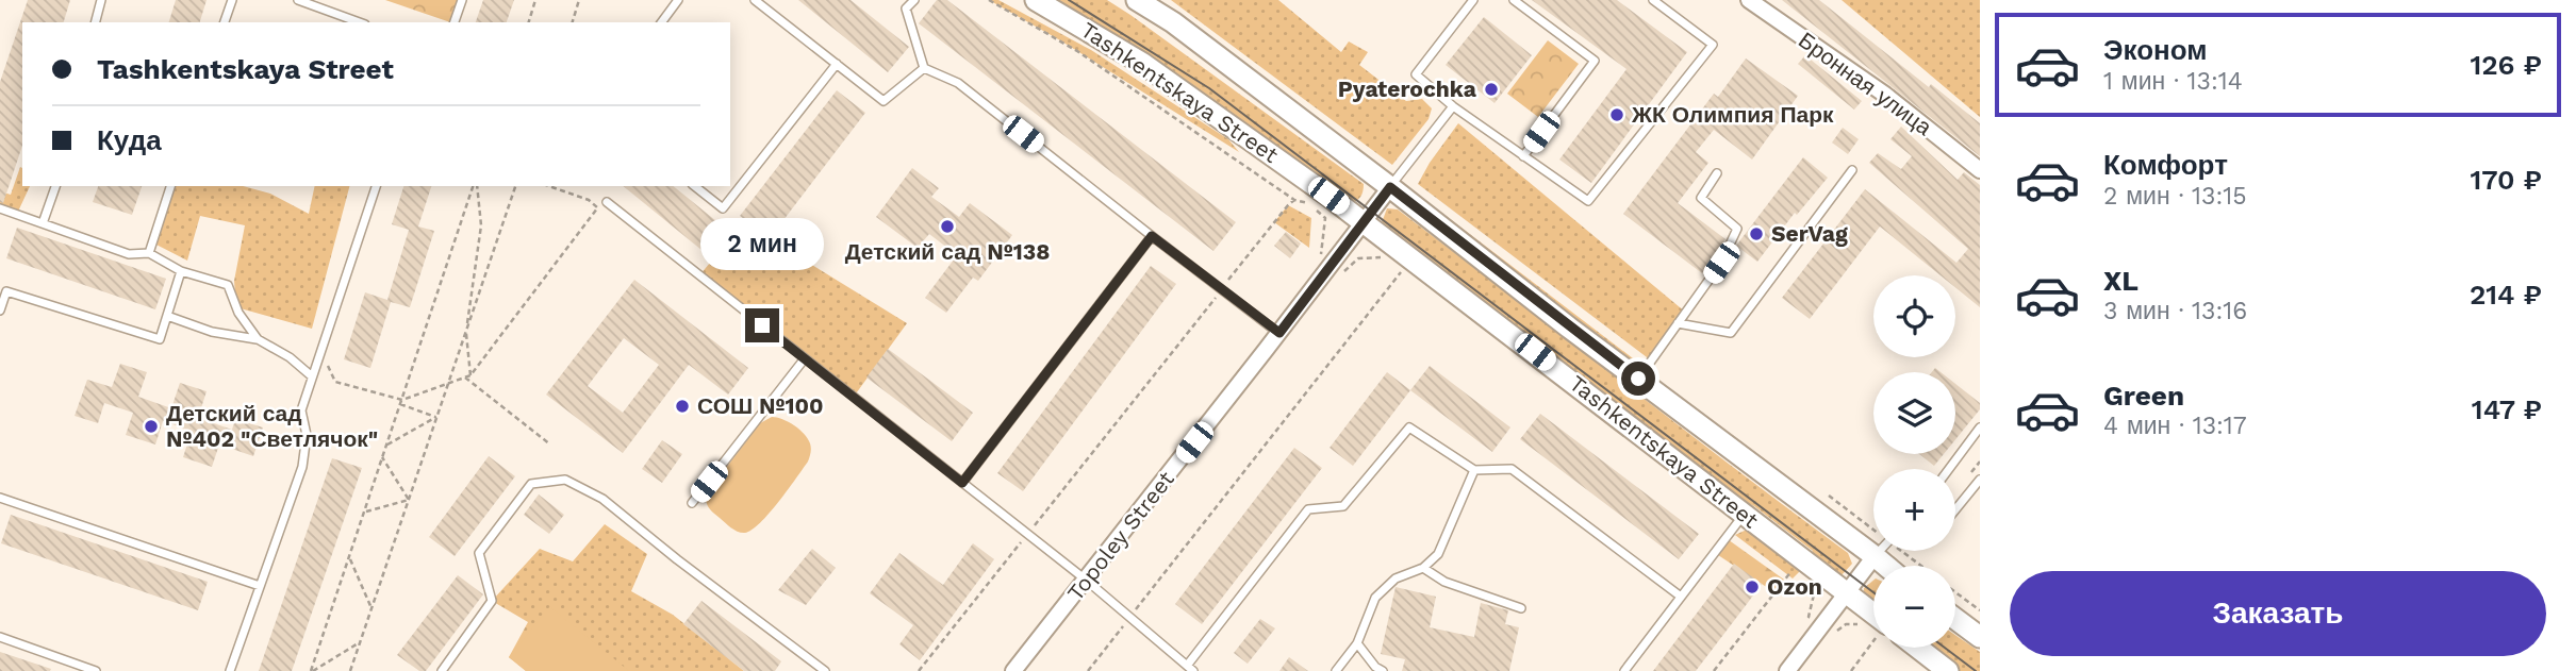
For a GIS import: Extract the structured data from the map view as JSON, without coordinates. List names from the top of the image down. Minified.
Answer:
{"streets":{"main road":["Tashkentskaya Street"],"street":["Бронная улица","Topoley Street"]},"crossings":[["Tashkentskaya Street","Topoley Street"]],"places":["Pyaterochka","ЖК Олимпия Парк","Детский сад №138","SerVag","СОШ №100","Детский сад №402 \"Светлячок\"","Ozon"],"page":{"list":[{"name":"Эконом","note":"1 мин · 13:14","value":"126 ₽"},{"name":"Комфорт","note":"2 мин · 13:15","value":"170 ₽"},{"name":"XL","note":"3 мин · 13:16","value":"214 ₽"},{"name":"Green","note":"4 мин · 13:17","value":"147 ₽"}],"banner":["Tashkentskaya Street","Куда"],"bubble":"2 мин","map_buttons":["+","−"],"buttons":"Заказать"}}
